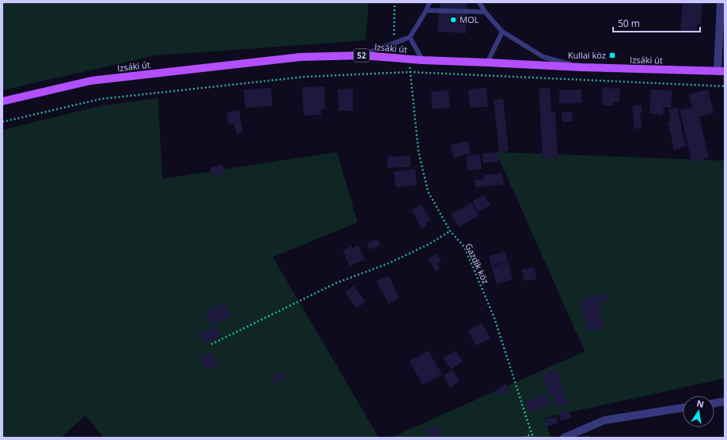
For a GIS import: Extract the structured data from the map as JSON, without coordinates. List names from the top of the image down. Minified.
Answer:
{"streets":{"main road":["Izsáki út","52"],"path":["Gazdik köz"]},"crossings":[["Izsáki út","Gazdik köz"]],"places":{"other":["MOL"],"transit":["Kullai köz"]},"scale_bar":"50 m","north":"top"}
